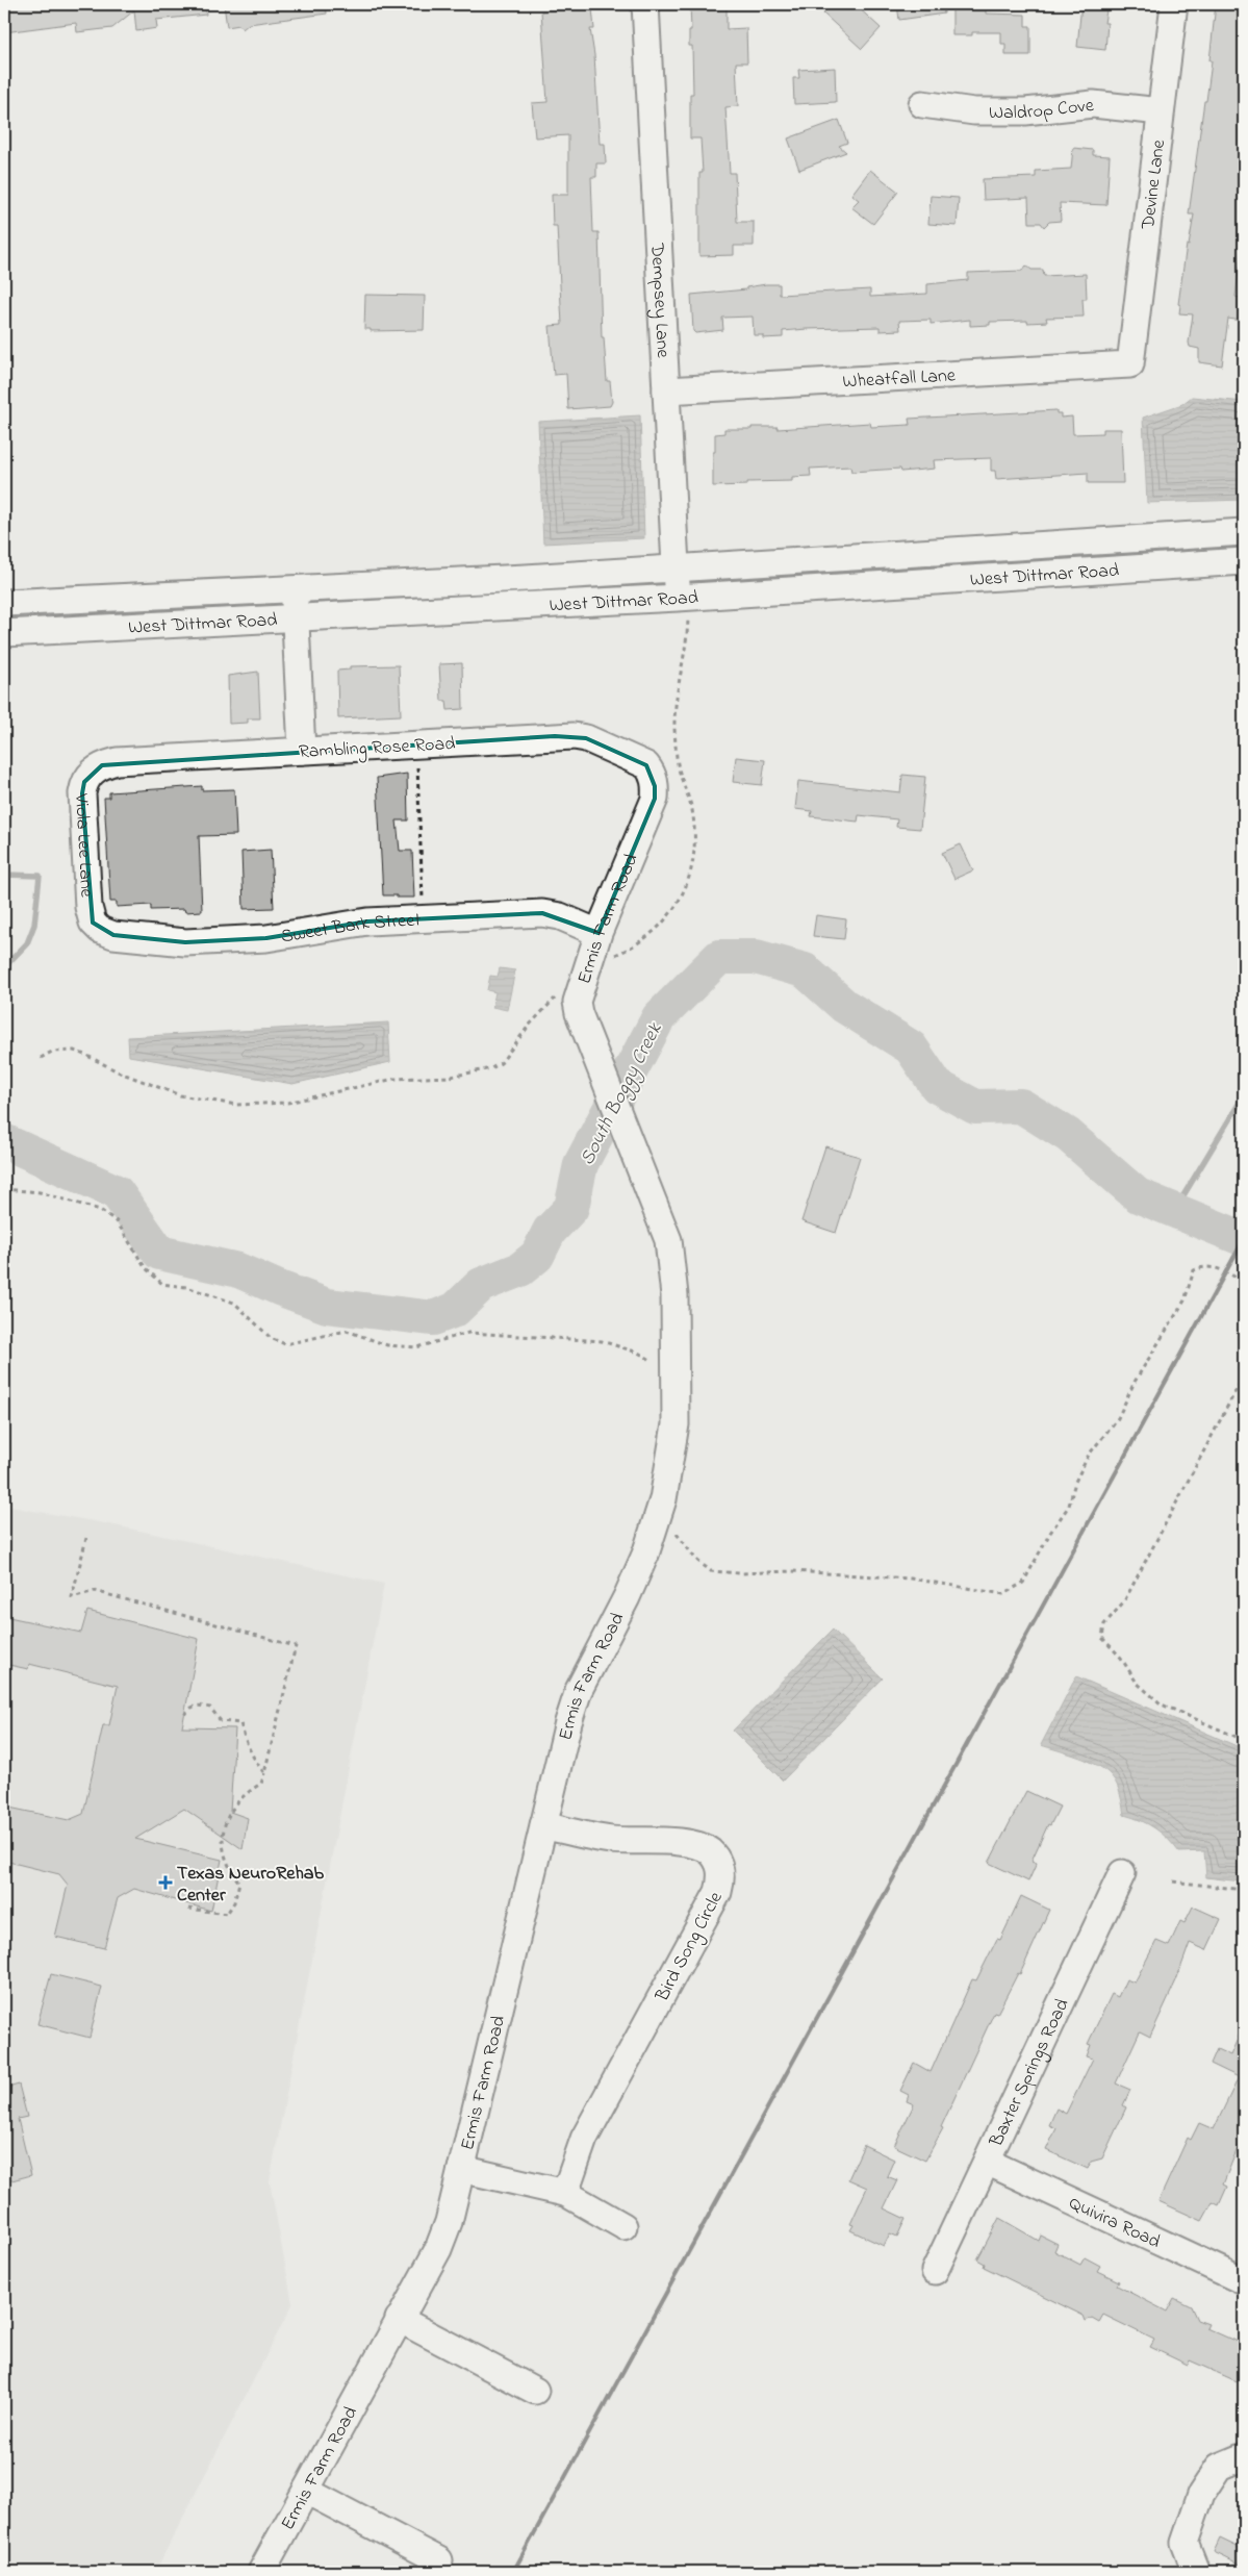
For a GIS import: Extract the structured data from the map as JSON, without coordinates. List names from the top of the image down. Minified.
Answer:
{"streets":{"street":["Waldrop Cove","Devine Lane","Dempsey Lane","Wheatfall Lane","West Dittmar Road","Rambling Rose Road","Viola Lee Lane","Ermis Farm Road","Sweet Bark Street","Bird Song Circle","Baxter Springs Road","Quivira Road"]},"crossings":[["Waldrop Cove","Devine Lane"],["Devine Lane","Wheatfall Lane"],["Dempsey Lane","Wheatfall Lane"],["Dempsey Lane","West Dittmar Road"],["Rambling Rose Road","Viola Lee Lane"],["Rambling Rose Road","Ermis Farm Road"],["Viola Lee Lane","Sweet Bark Street"],["Ermis Farm Road","Sweet Bark Street"],["Ermis Farm Road","Bird Song Circle"],["Baxter Springs Road","Quivira Road"]],"water":["South Boggy Creek"],"places":{"health":["Texas NeuroRehab Center"]}}
